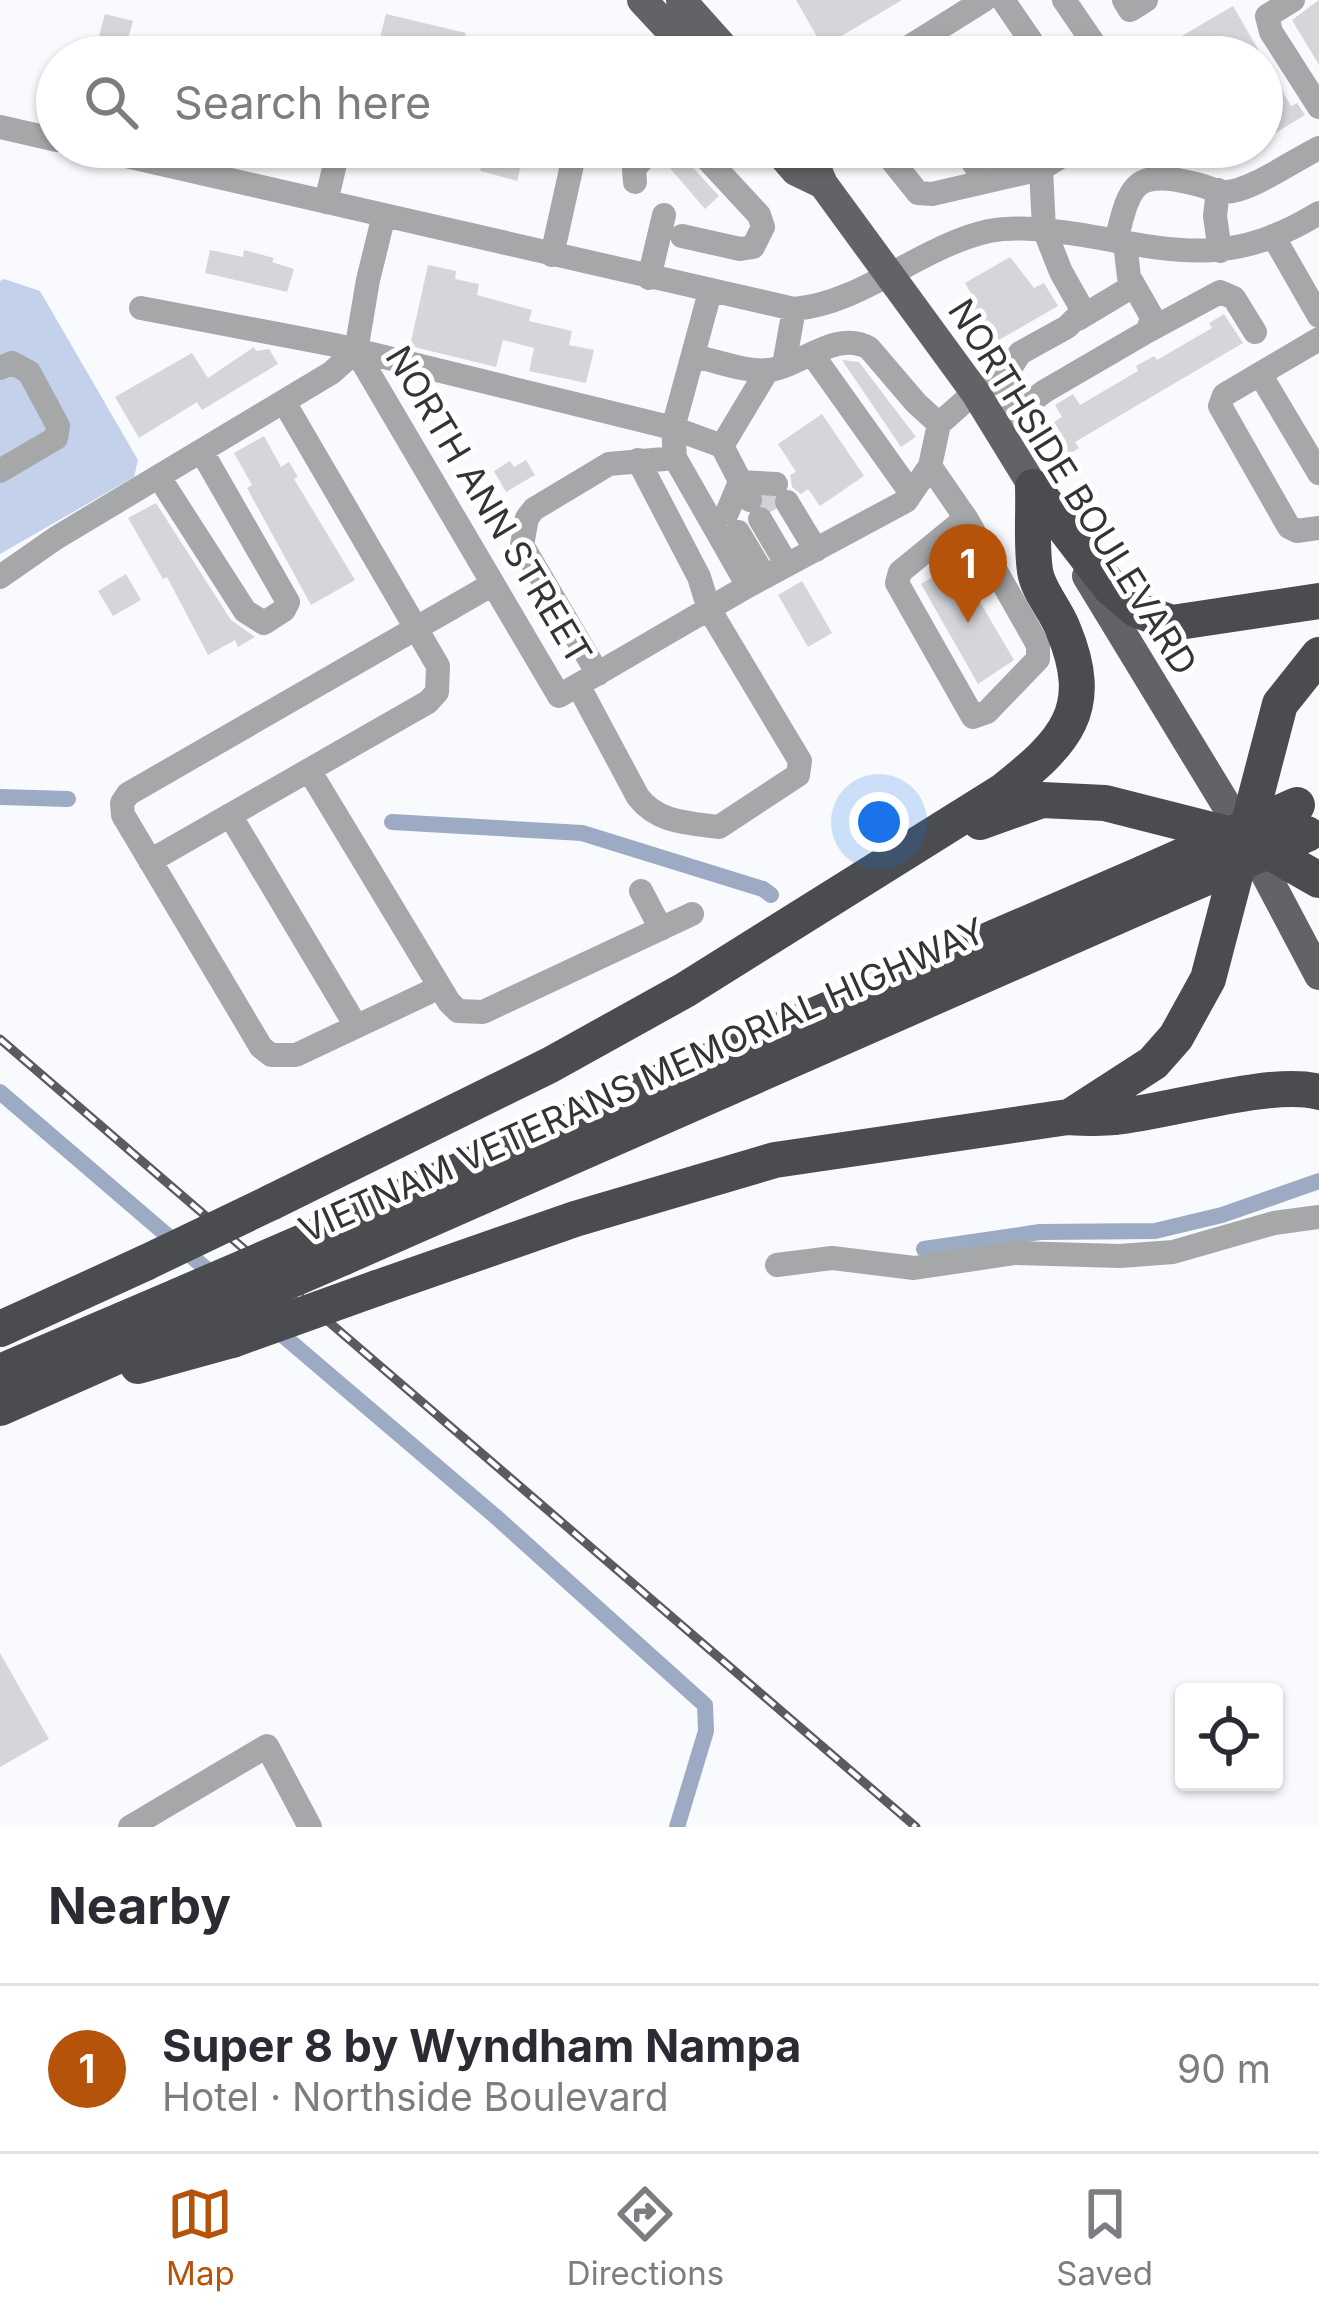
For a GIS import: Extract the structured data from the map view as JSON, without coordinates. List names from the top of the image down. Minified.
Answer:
{"streets":{"highway":["VIETNAM VETERANS MEMORIAL HIGHWAY"],"main road":["NORTHSIDE BOULEVARD"],"street":["NORTH ANN STREET"]},"page":{"search":"Search here","pins":"1","heading":"Nearby","list":[{"mark":"1","name":"Super 8 by Wyndham Nampa","note":"Hotel · Northside Boulevard","value":"90 m"}],"nav":["Map","Directions","Saved"]}}
